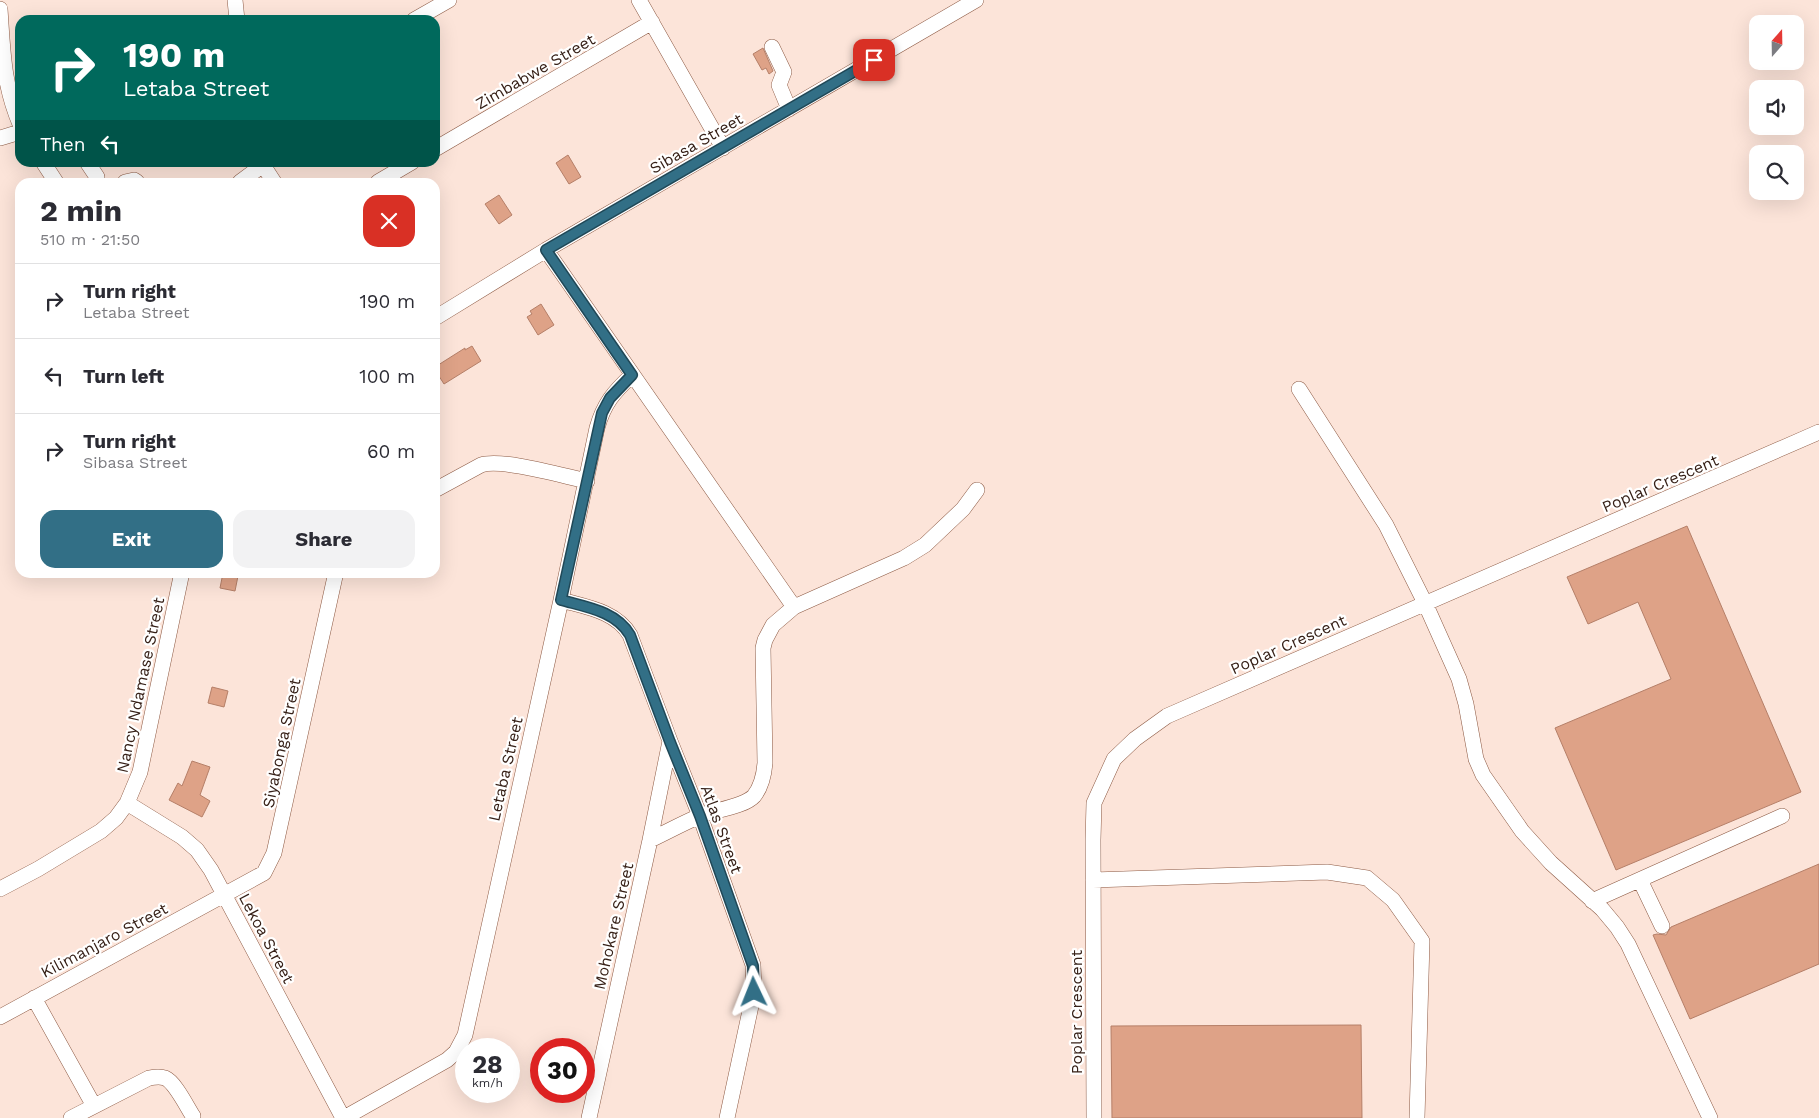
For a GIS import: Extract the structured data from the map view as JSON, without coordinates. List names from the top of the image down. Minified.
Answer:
{"streets":{"street":["Zimbabwe Street","Sibasa Street","Poplar Crescent","Nancy Ndamase Street","Siyabonga Street","Letaba Street","Atlas Street","Mohokare Street","Lekoa Street","Kilimanjaro Street"]},"crossings":[["Nancy Ndamase Street","Lekoa Street"],["Siyabonga Street","Lekoa Street"],["Siyabonga Street","Kilimanjaro Street"],["Letaba Street","Atlas Street"],["Letaba Street","Lekoa Street"],["Atlas Street","Mohokare Street"],["Lekoa Street","Kilimanjaro Street"]],"north":"top","page":{"turn":["190 m","Letaba Street"],"then":"Then","heading":["2 min","510 m · 21:50"],"list":[{"name":"Turn right","note":"Letaba Street","value":"190 m"},{"name":"Turn left","value":"100 m"},{"name":"Turn right","note":"Sibasa Street","value":"60 m"}],"buttons":["Exit","Share"],"speed":"28 km/h","limit":"30"}}
